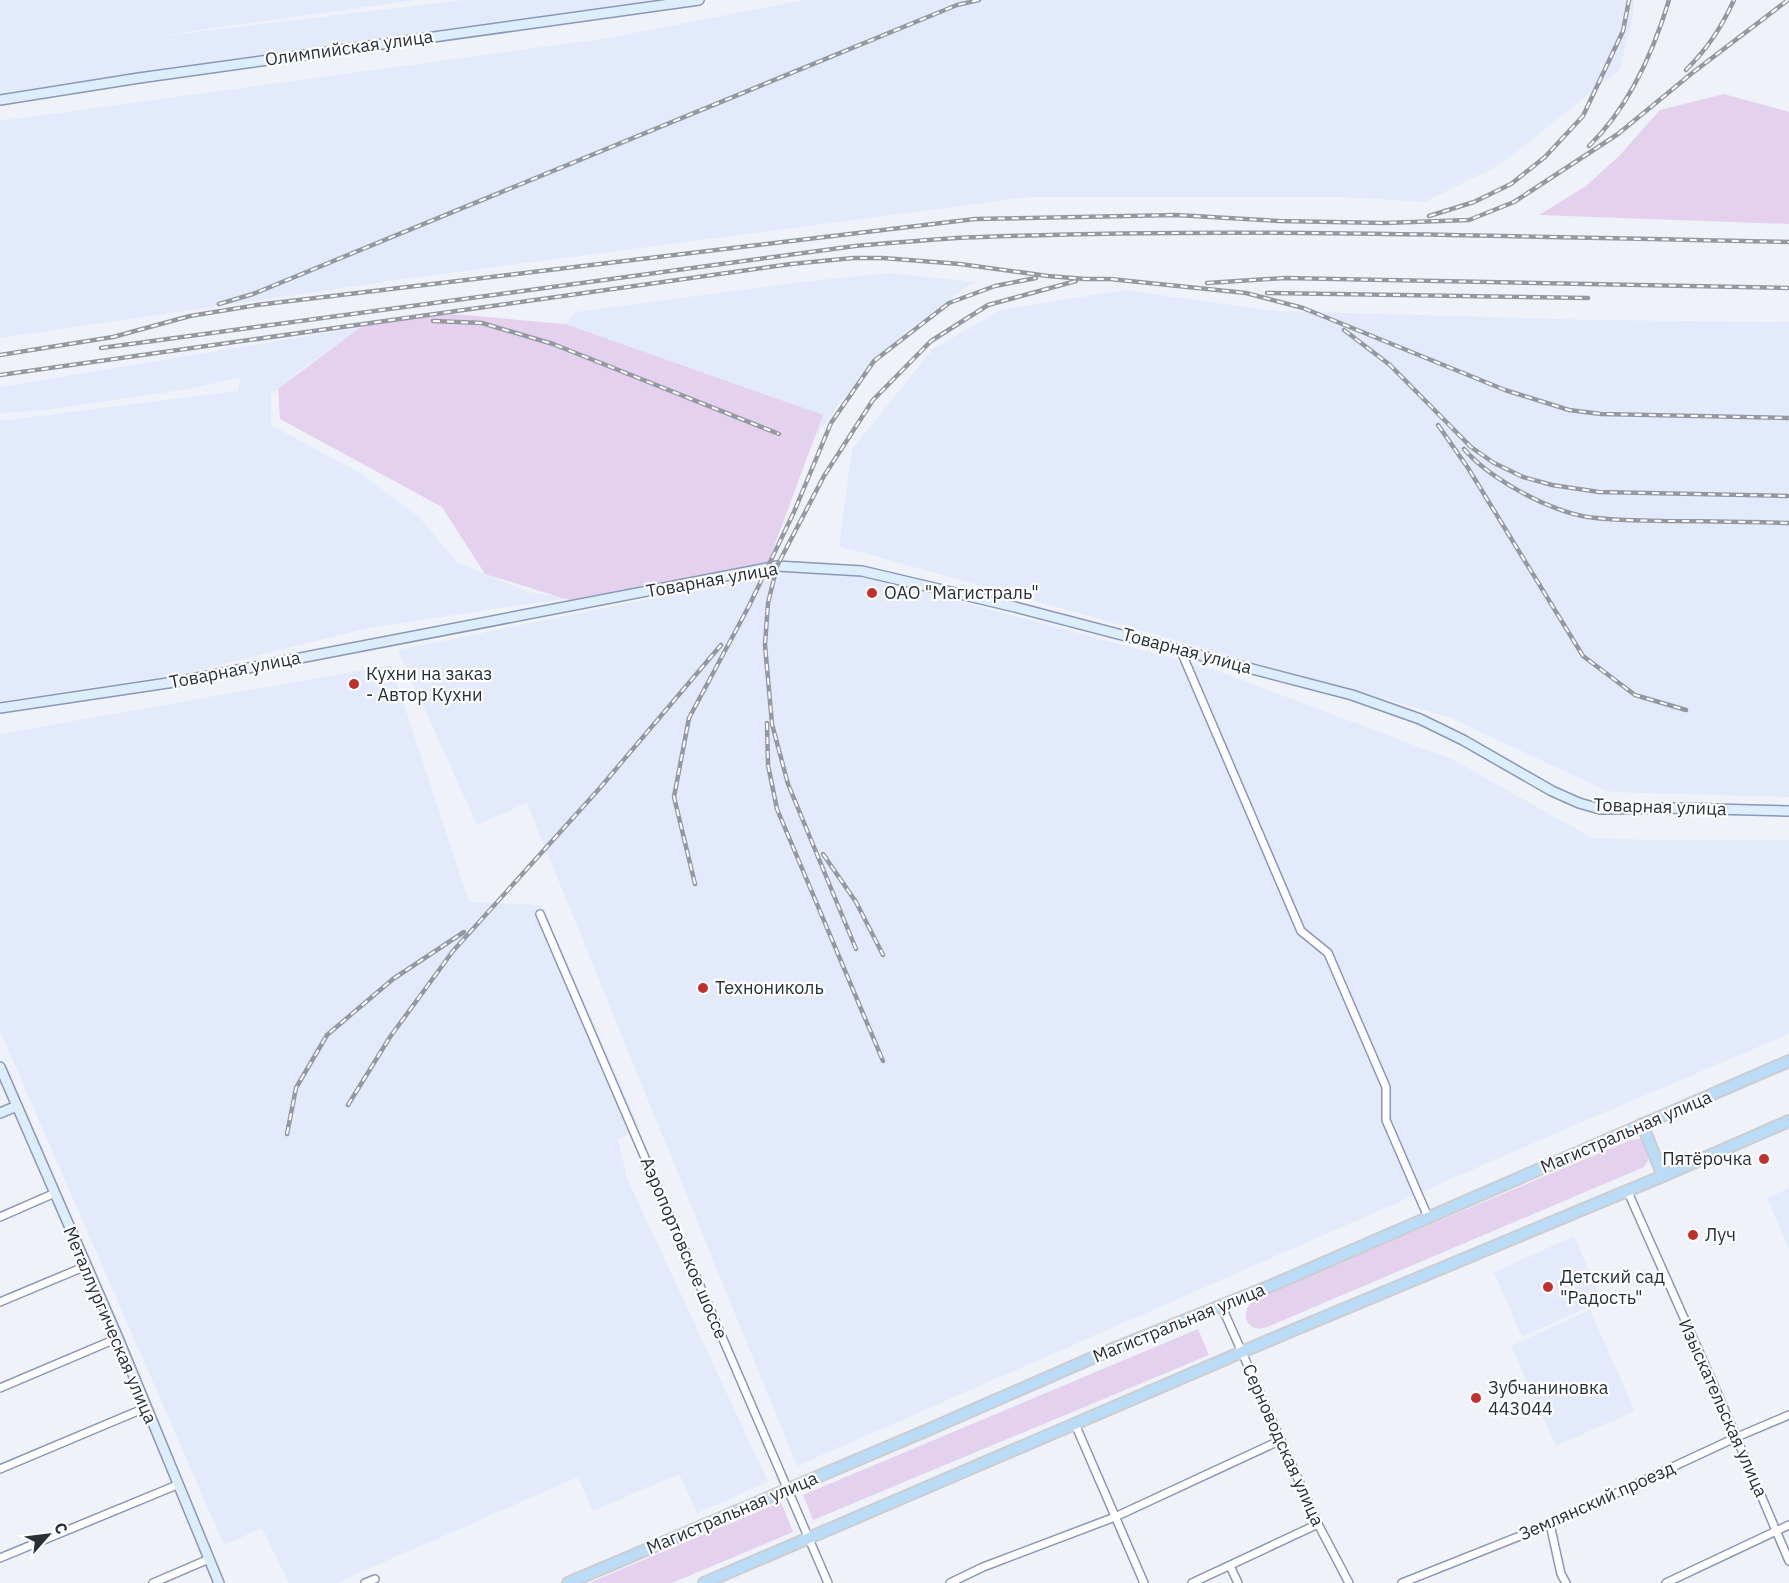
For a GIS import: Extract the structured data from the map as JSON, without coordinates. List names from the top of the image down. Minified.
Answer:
{"streets":{"main road":["Магистральная улица"],"street":["Олимпийская улица","Товарная улица","Аэропортовское шоссе","Металлургическая улица","Изыскательская улица","Серноводская улица","Землянский проезд"]},"crossings":[["Магистральная улица","Аэропортовское шоссе"],["Магистральная улица","Серноводская улица"],["Изыскательская улица","Землянский проезд"]],"places":["ОАО \"Магистраль\"","Кухни на заказ - Автор Кухни","Технониколь","Пятёрочка","Луч","Детский сад \"Радость\"","Зубчаниновка 443044"],"north":"top right"}
